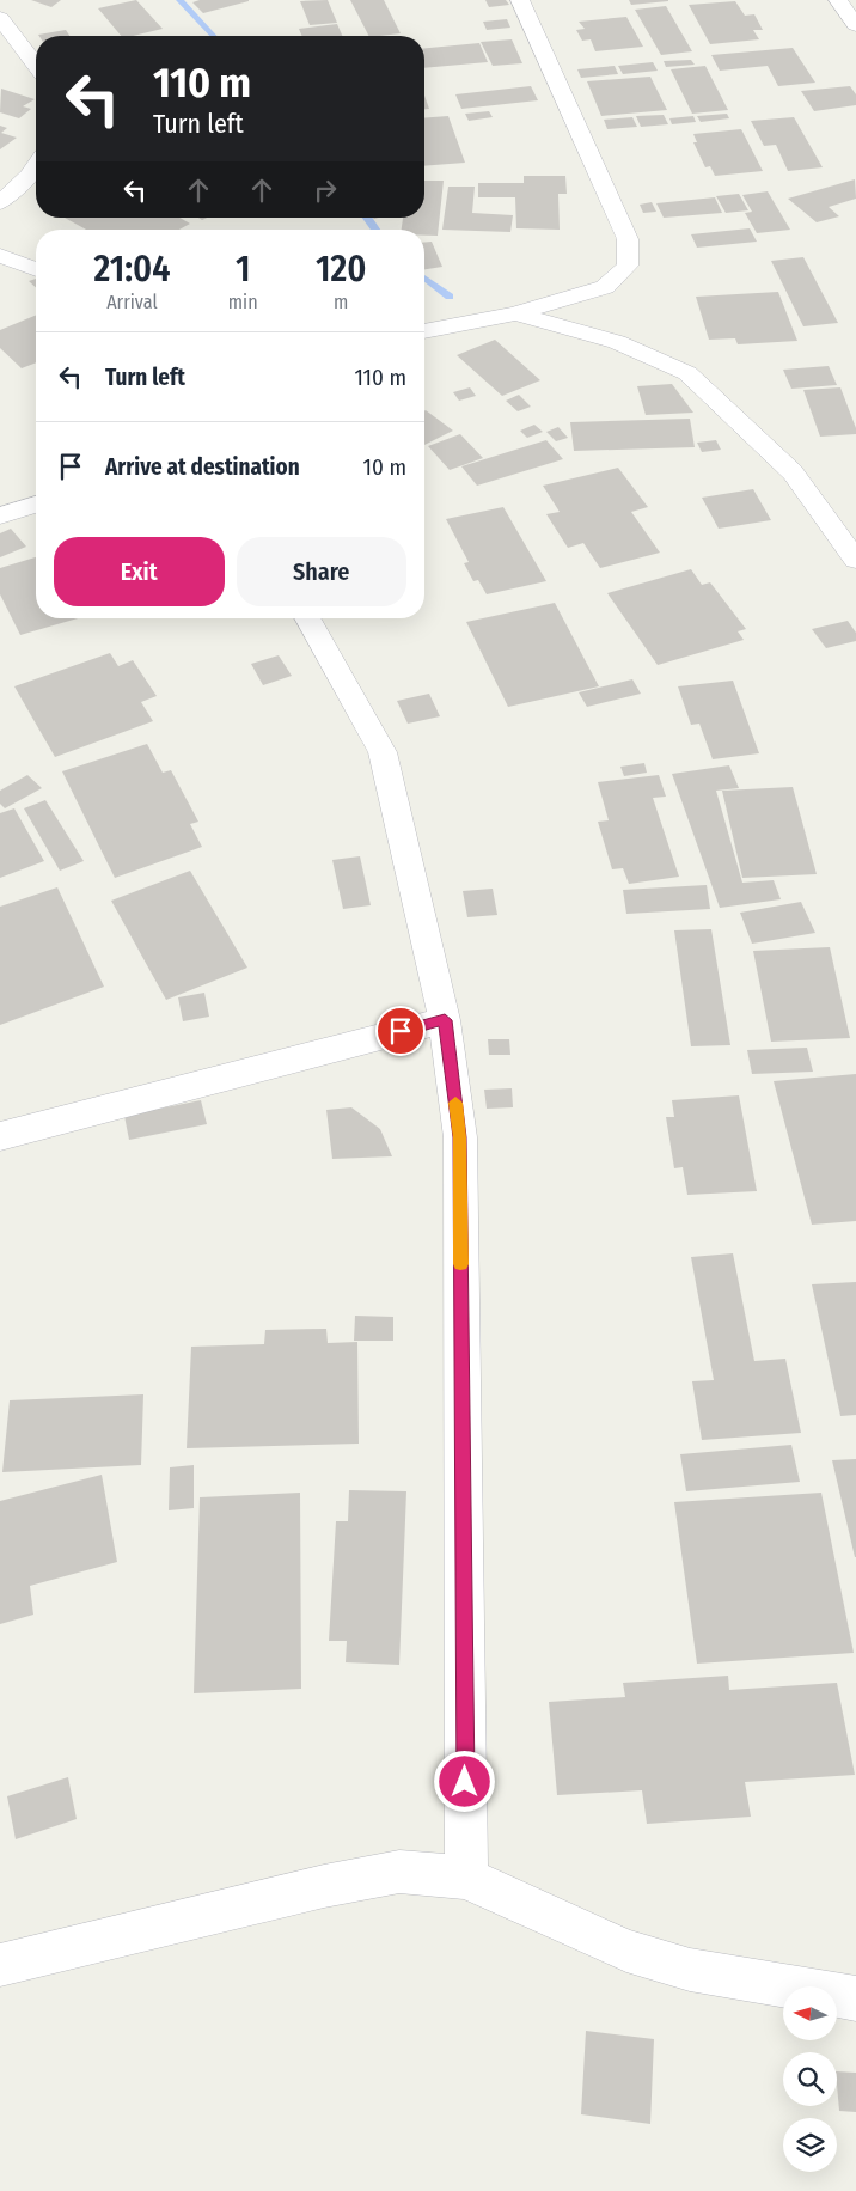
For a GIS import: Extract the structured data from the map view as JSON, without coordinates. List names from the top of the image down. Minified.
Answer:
{"north":"left","page":{"turn":["110 m","Turn left"],"eta":["21:04","Arrival","1","min","120","m"],"list":[{"name":"Turn left","value":"110 m"},{"name":"Arrive at destination","value":"10 m"}],"buttons":["Exit","Share"]}}
